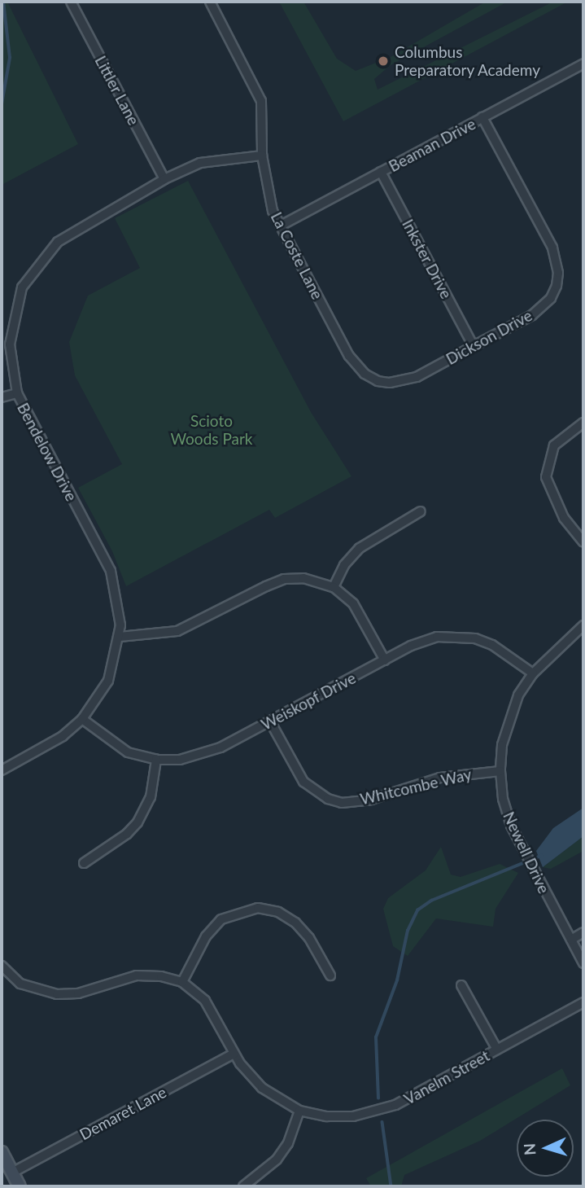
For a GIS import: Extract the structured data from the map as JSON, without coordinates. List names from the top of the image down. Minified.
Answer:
{"streets":{"street":["Littler Lane","Beaman Drive","La Coste Lane","Inkster Drive","Dickson Drive","Bendelow Drive","Weiskopf Drive","Whitcombe Way","Newell Drive","Vanelm Street","Demaret Lane"]},"crossings":[["Littler Lane","Bendelow Drive"],["Beaman Drive","La Coste Lane"],["Beaman Drive","Inkster Drive"],["Beaman Drive","Dickson Drive"],["La Coste Lane","Dickson Drive"],["La Coste Lane","Bendelow Drive"],["Inkster Drive","Dickson Drive"],["Bendelow Drive","Weiskopf Drive"],["Weiskopf Drive","Whitcombe Way"],["Weiskopf Drive","Newell Drive"],["Whitcombe Way","Newell Drive"]],"parks":["Scioto Woods Park"],"places":["Columbus Preparatory Academy"],"north":"left"}
